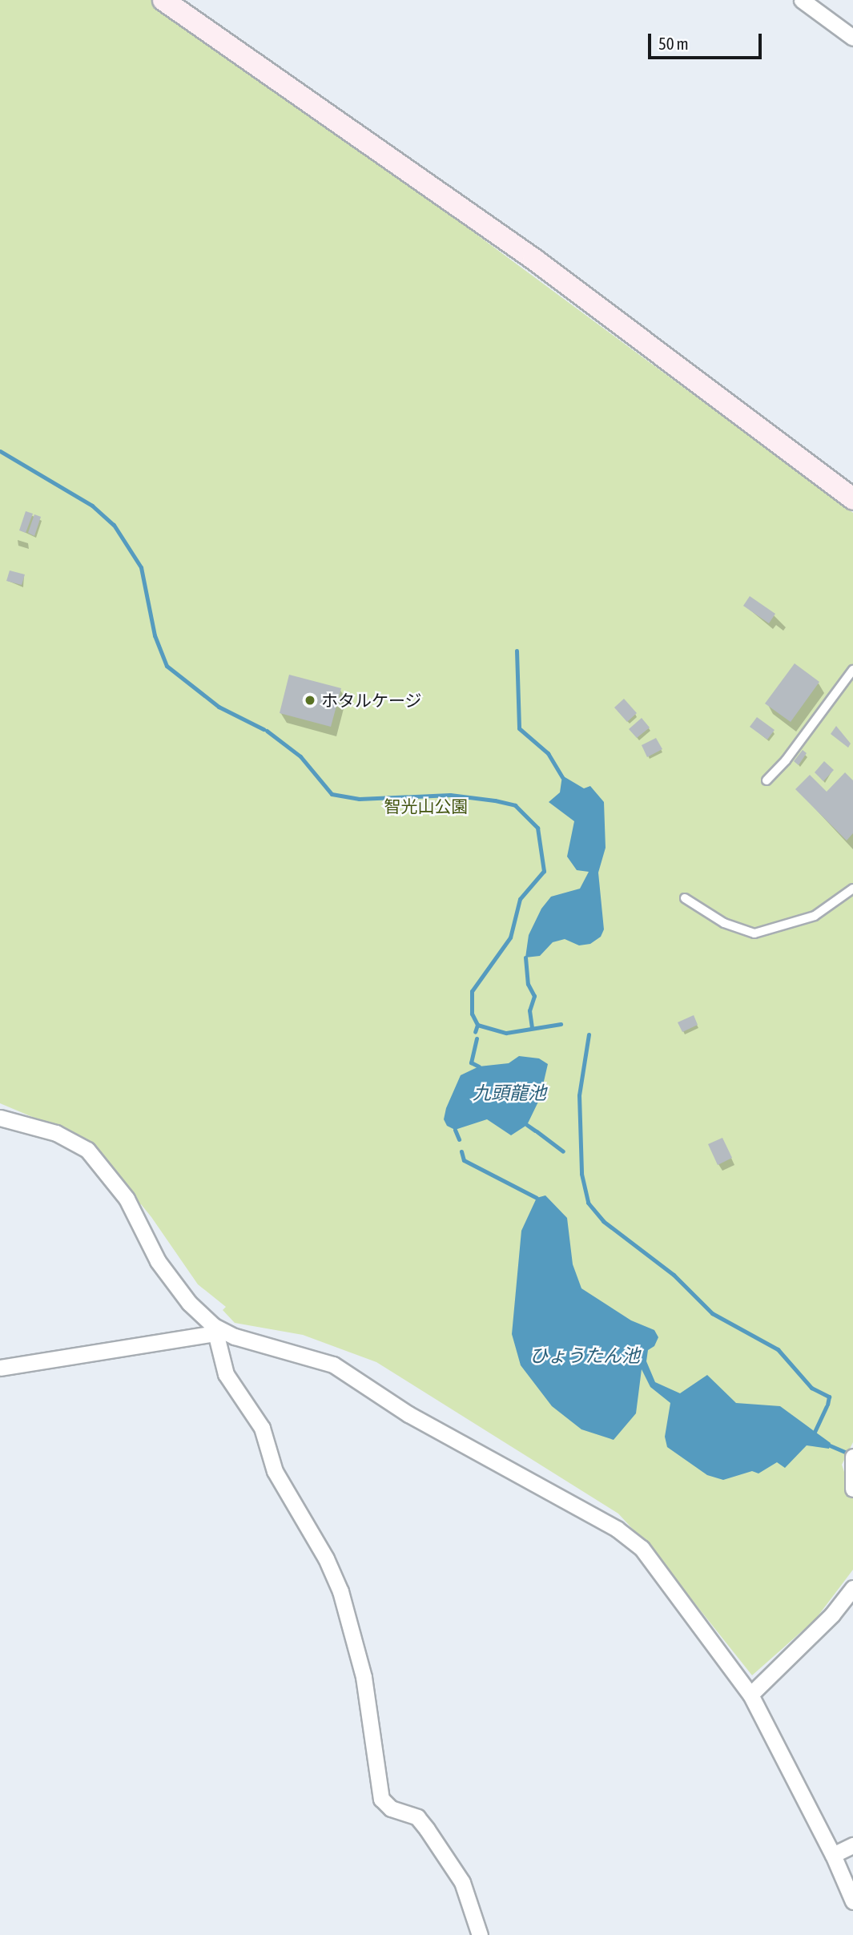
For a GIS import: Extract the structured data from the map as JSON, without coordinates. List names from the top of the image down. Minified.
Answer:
{"water":["九頭龍池","ひょうたん池"],"parks":["智光山公園"],"places":["ホタルケージ"],"scale_bar":"50 m"}
